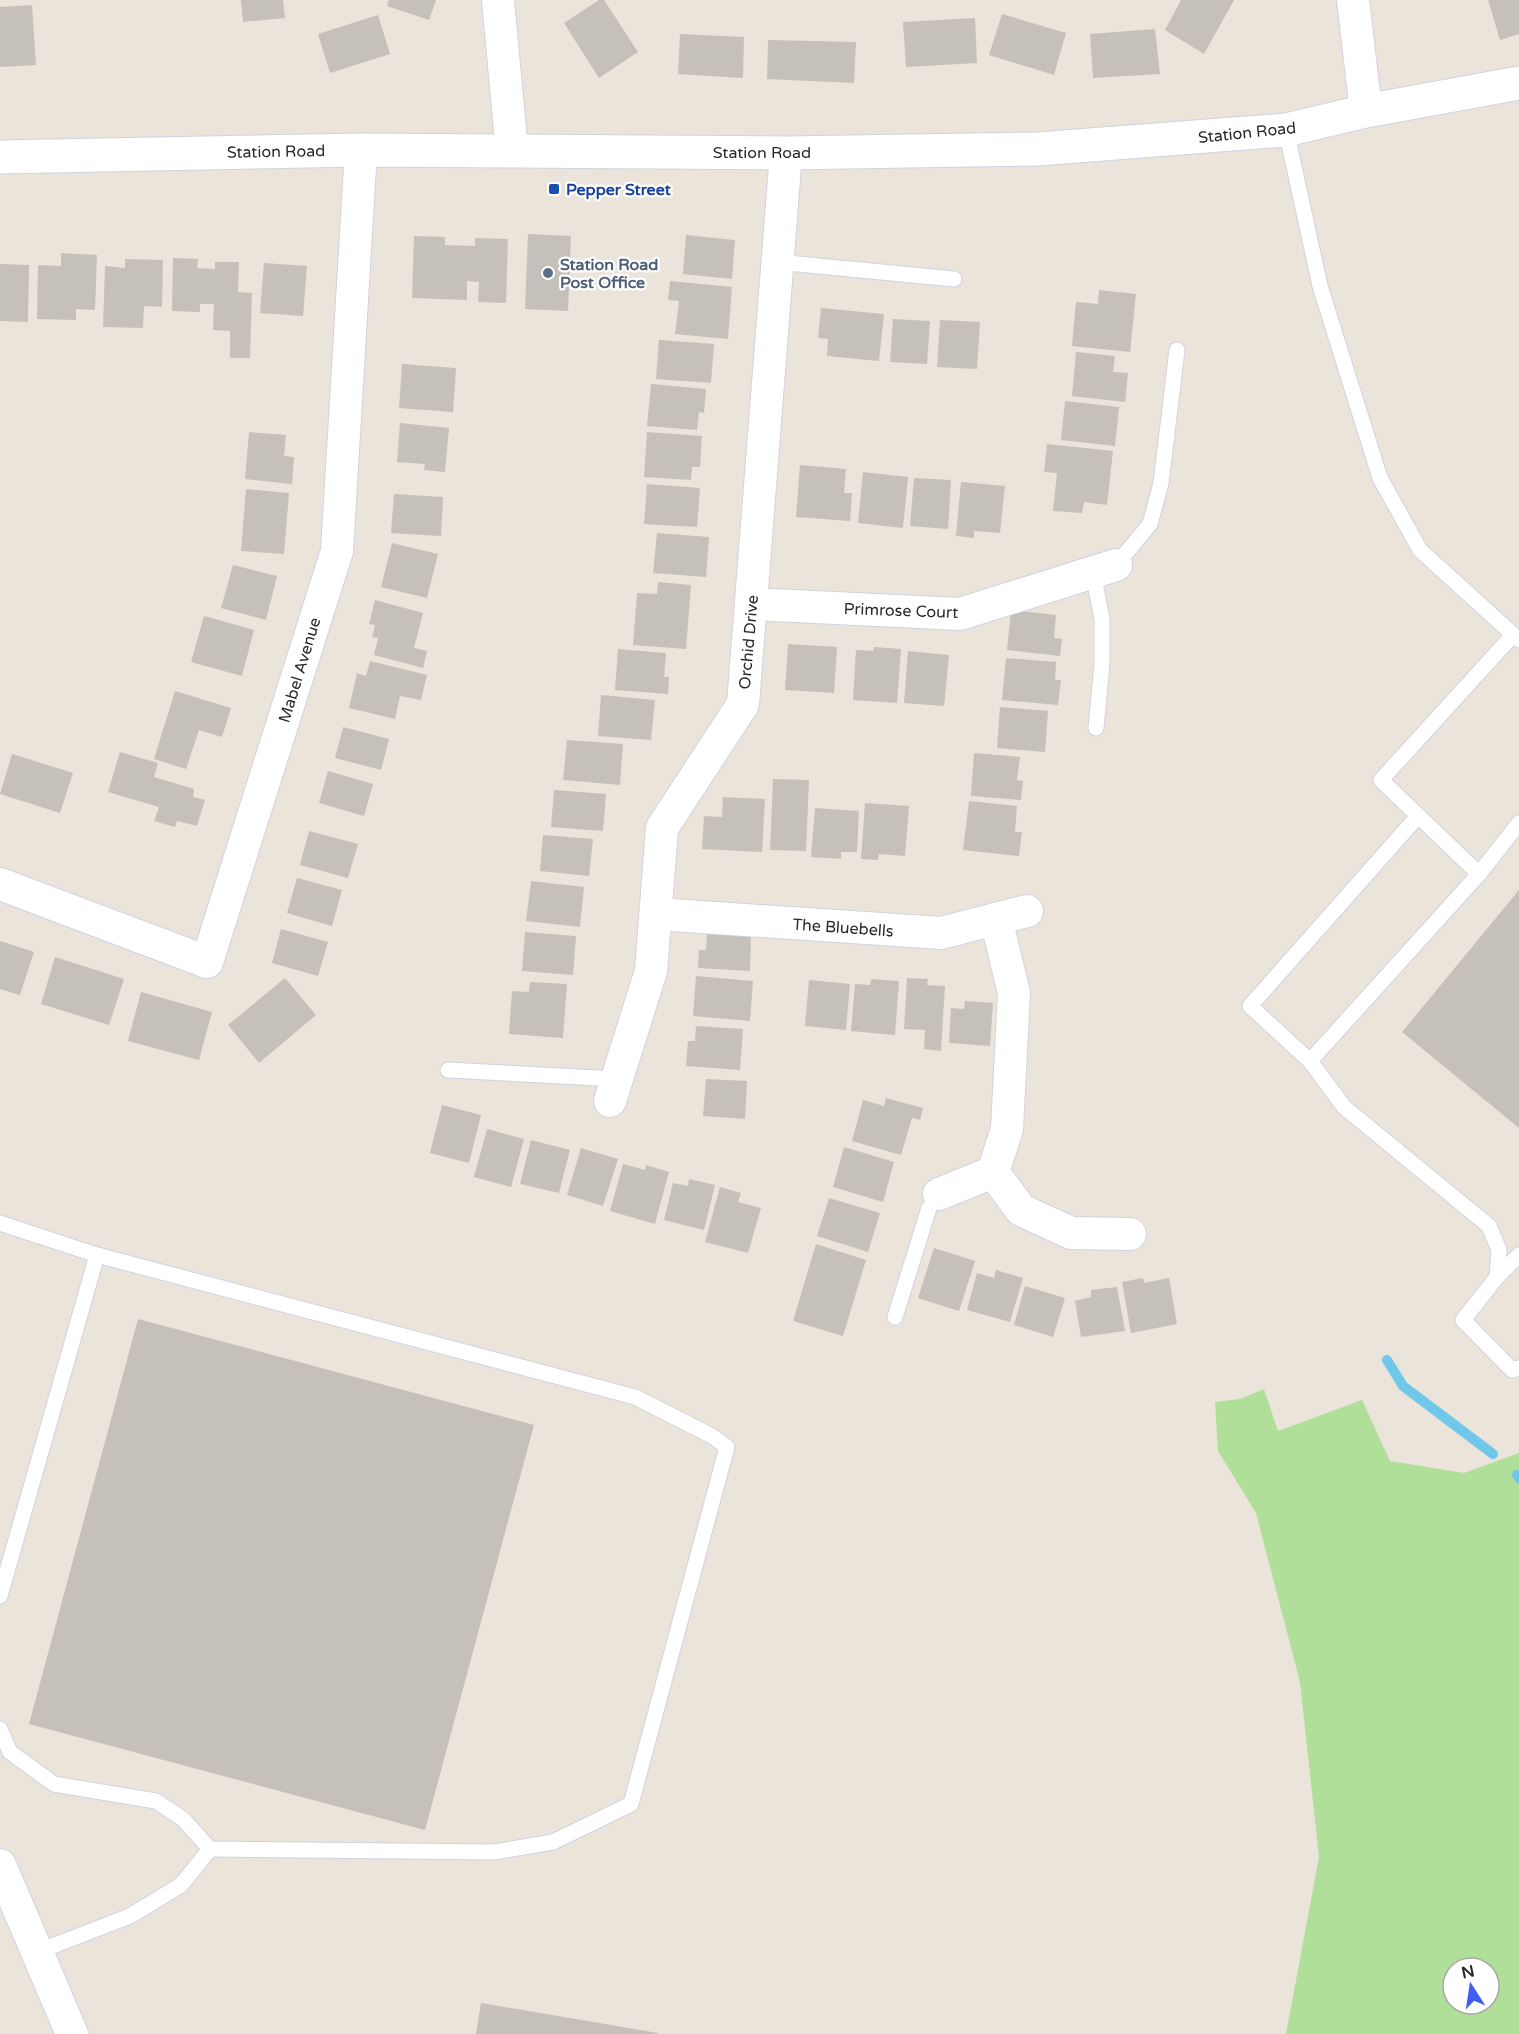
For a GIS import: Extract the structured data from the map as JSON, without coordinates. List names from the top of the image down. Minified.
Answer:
{"streets":{"main road":["Station Road"],"street":["Primrose Court","Orchid Drive","Mabel Avenue","The Bluebells"]},"crossings":[["Station Road","Orchid Drive"],["Station Road","Mabel Avenue"],["Primrose Court","Orchid Drive"],["Orchid Drive","The Bluebells"]],"places":{"transit":["Pepper Street"],"other":["Station Road Post Office"]},"north":"top"}
